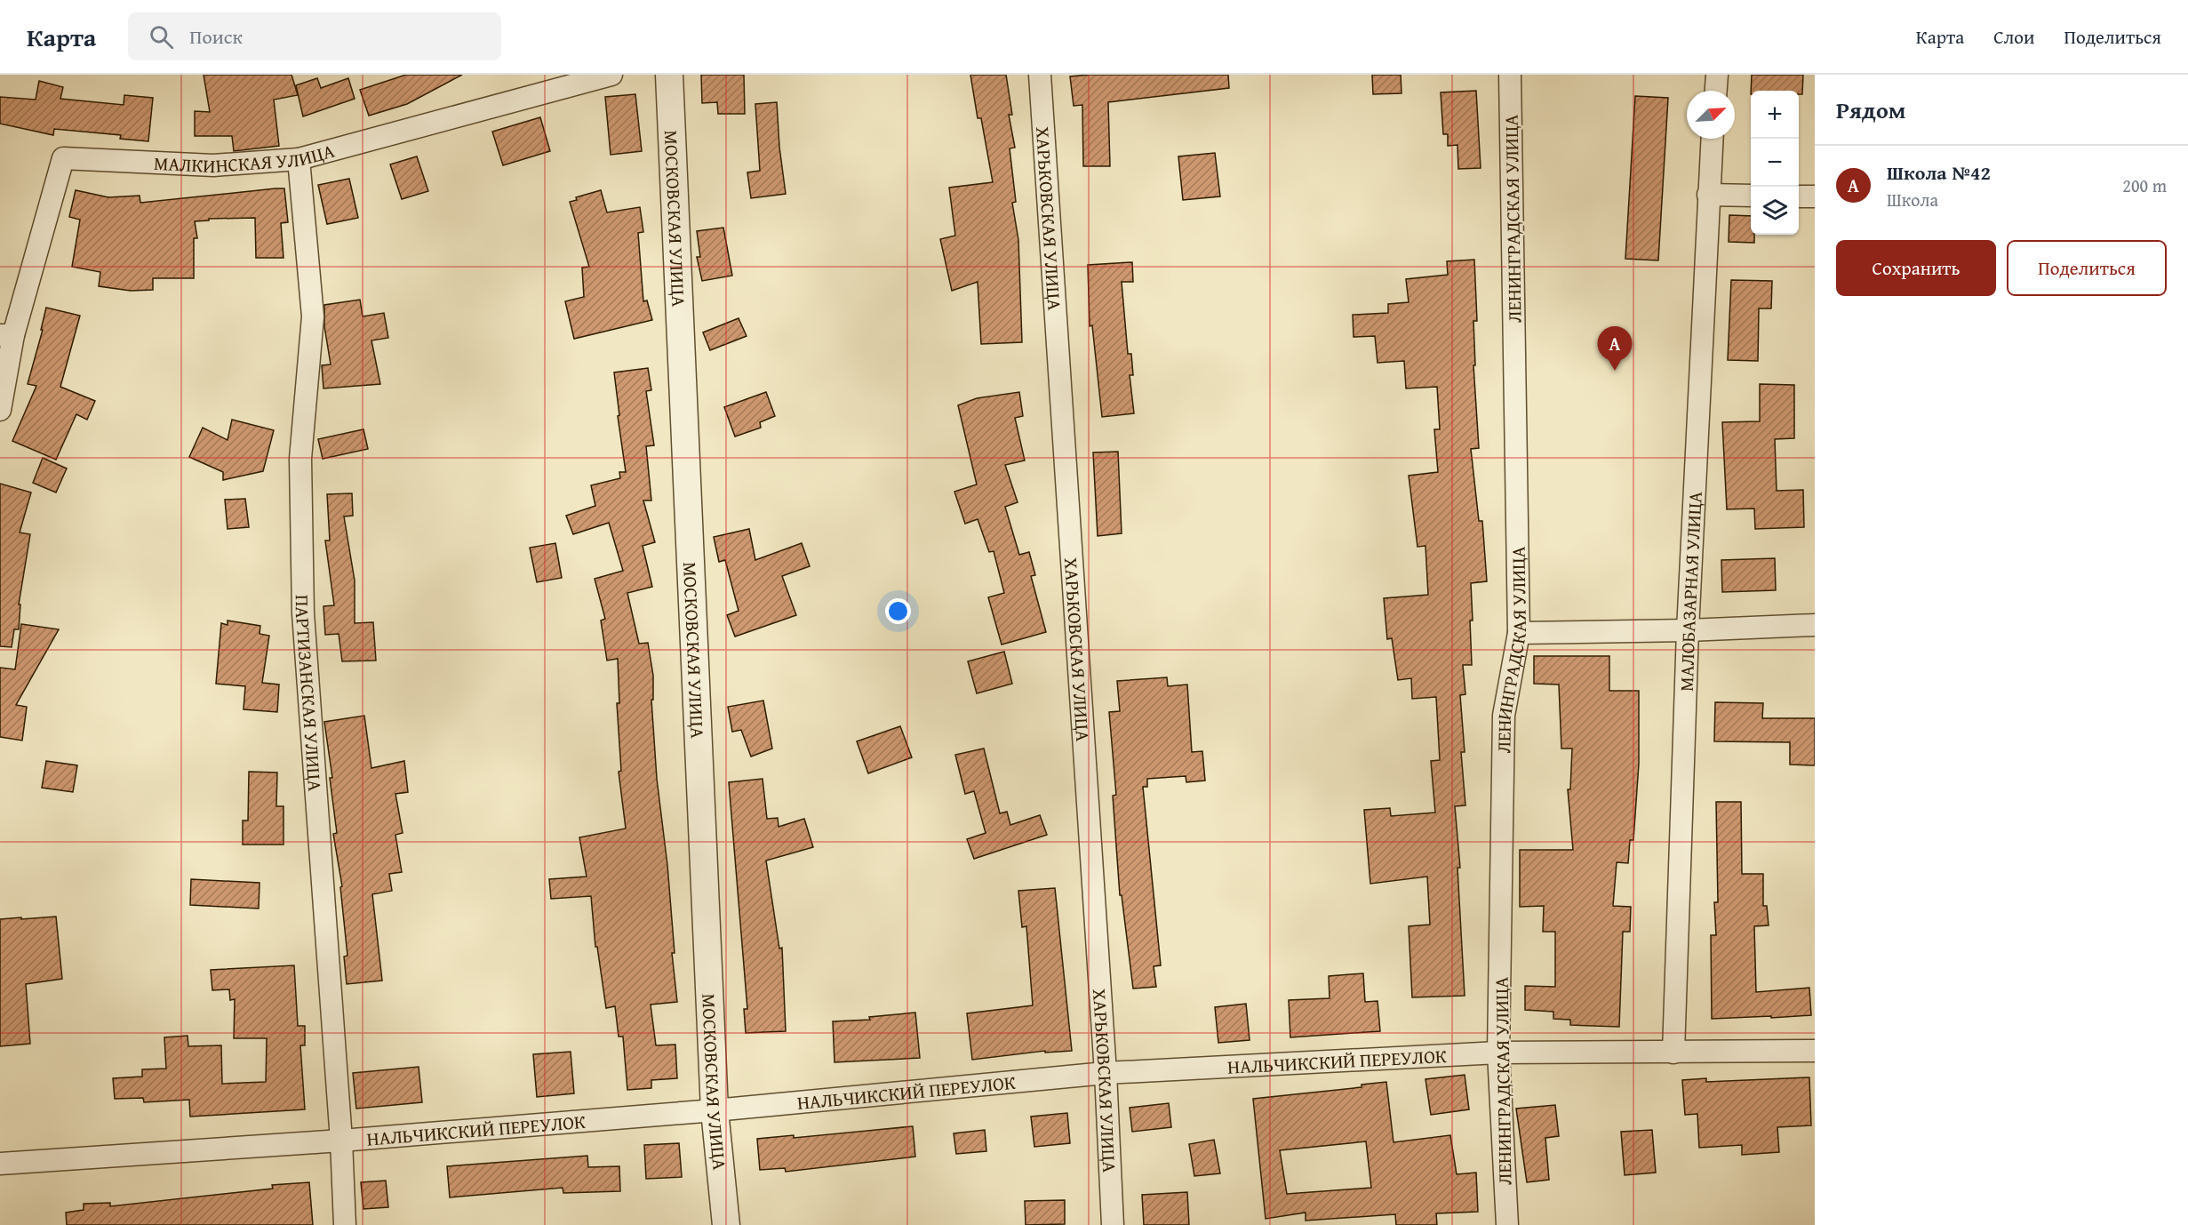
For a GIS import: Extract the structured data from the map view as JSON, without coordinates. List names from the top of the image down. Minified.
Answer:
{"streets":{"street":["МАЛКИНСКАЯ УЛИЦА","МОСКОВСКАЯ УЛИЦА","ХАРЬКОВСКАЯ УЛИЦА","ЛЕНИНГРАДСКАЯ УЛИЦА","МАЛОБАЗАРНАЯ УЛИЦА","ПАРТИЗАНСКАЯ УЛИЦА","НАЛЬЧИКСКИЙ ПЕРЕУЛОК"]},"crossings":[["МАЛКИНСКАЯ УЛИЦА","ПАРТИЗАНСКАЯ УЛИЦА"],["МОСКОВСКАЯ УЛИЦА","НАЛЬЧИКСКИЙ ПЕРЕУЛОК"],["ХАРЬКОВСКАЯ УЛИЦА","НАЛЬЧИКСКИЙ ПЕРЕУЛОК"],["ЛЕНИНГРАДСКАЯ УЛИЦА","НАЛЬЧИКСКИЙ ПЕРЕУЛОК"],["МАЛОБАЗАРНАЯ УЛИЦА","НАЛЬЧИКСКИЙ ПЕРЕУЛОК"],["ПАРТИЗАНСКАЯ УЛИЦА","НАЛЬЧИКСКИЙ ПЕРЕУЛОК"]],"north":"top right","page":{"header":"Карта","search":"Поиск","nav":["Карта","Слои","Поделиться"],"heading":"Рядом","map_buttons":["+","−"],"list":[{"mark":"A","name":"Школа №42","note":"Школа","value":"200 m"}],"buttons":["Сохранить","Поделиться"],"pins":"A"}}
